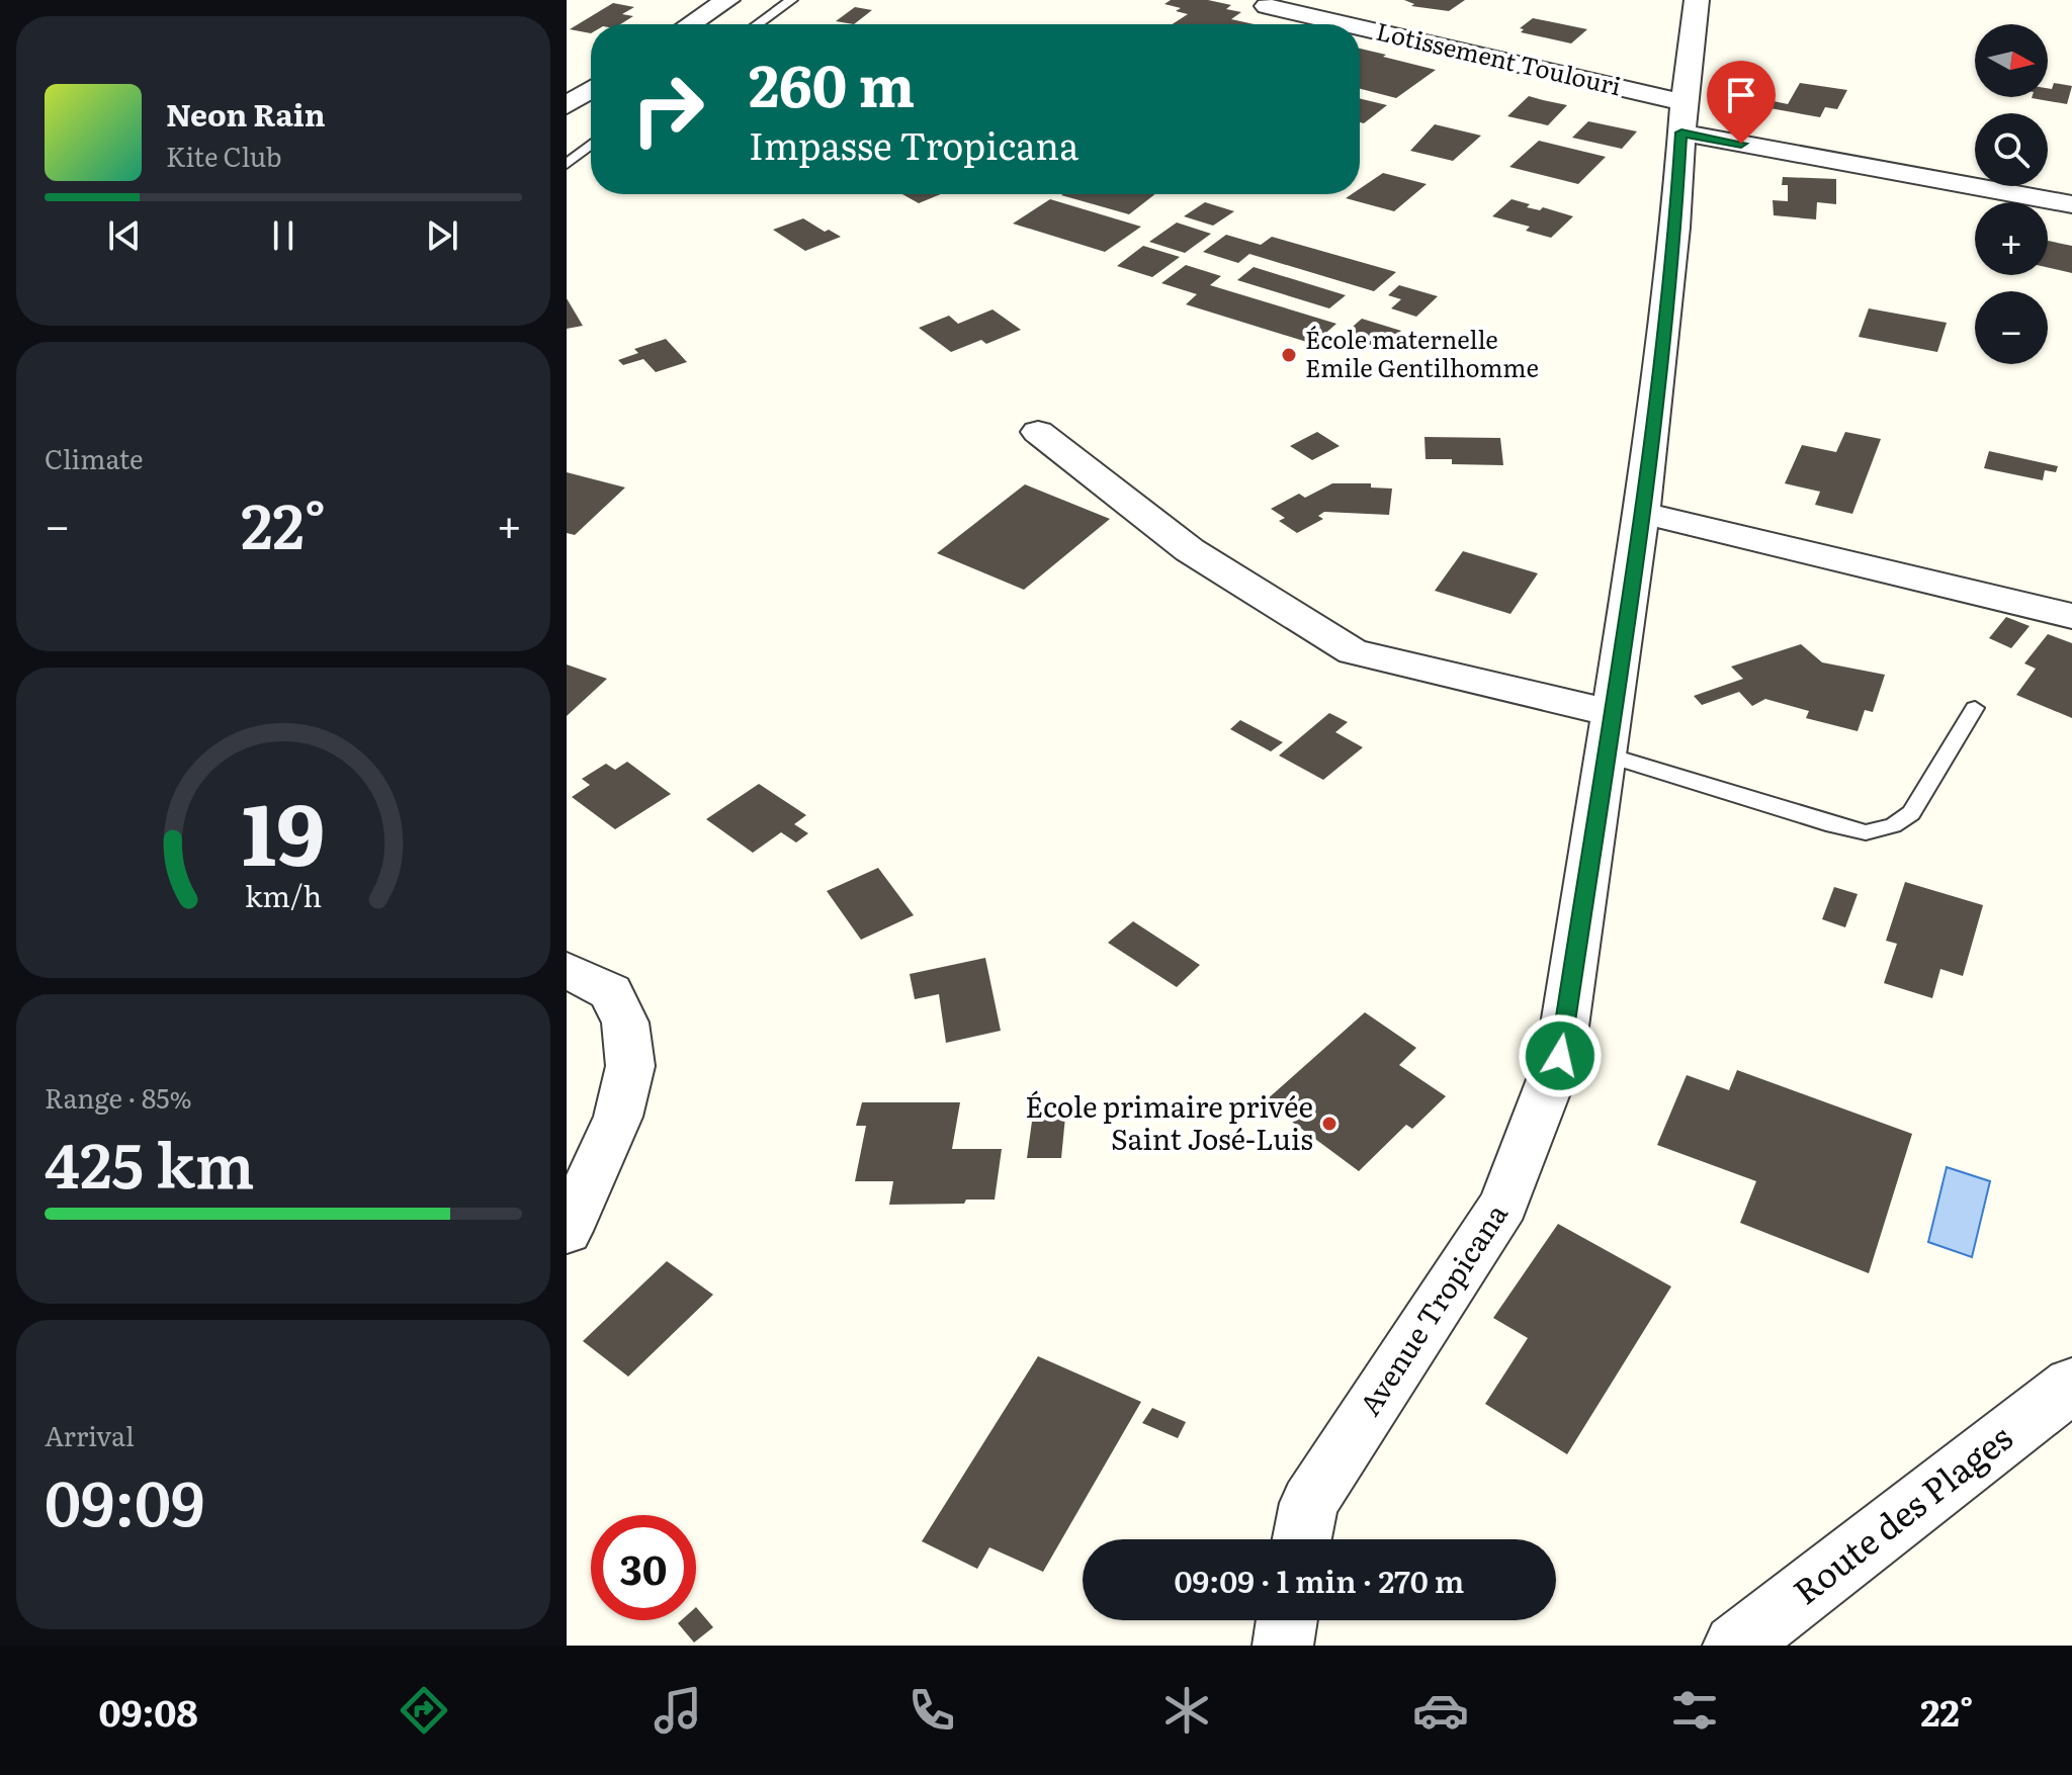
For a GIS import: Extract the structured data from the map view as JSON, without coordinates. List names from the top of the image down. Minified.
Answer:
{"streets":{"street":["Lotissement Toulouri","Avenue Tropicana","Route des Plages"]},"crossings":[["Lotissement Toulouri","Avenue Tropicana"]],"places":["École maternelle Emile Gentilhomme","École primaire privée Saint José-Luis"],"north":"right","page":{"map_buttons":["+","−"],"turn":["260 m","Impasse Tropicana"],"song":["Neon Rain","Kite Club"],"tile":["Climate",["Range · 85%","425 km"],["Arrival","09:09"]],"heat":["−","22°","+"],"limit":"30","trip":"09:09 · 1 min · 270 m","tabs":["09:08","22°"],"gauge":["19","km/h"]}}
